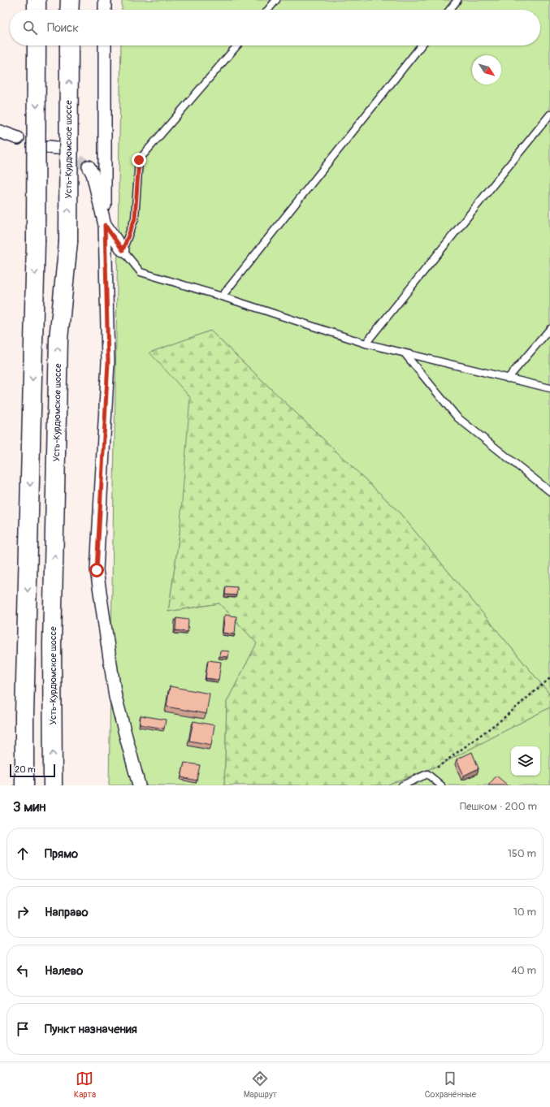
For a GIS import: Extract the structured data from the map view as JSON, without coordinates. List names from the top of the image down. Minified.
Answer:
{"streets":{"main road":["Усть-Курдюмское шоссе"]},"scale_bar":"20 m","north":"bottom right","page":{"search":"Поиск","scale":"20 m","heading":["3 мин","Пешком · 200 m"],"list":[["Прямо","150 m"],["Направо","10 m"],["Налево","40 m"],"Пункт назначения"],"nav":["Карта","Маршрут","Сохранённые"]}}
